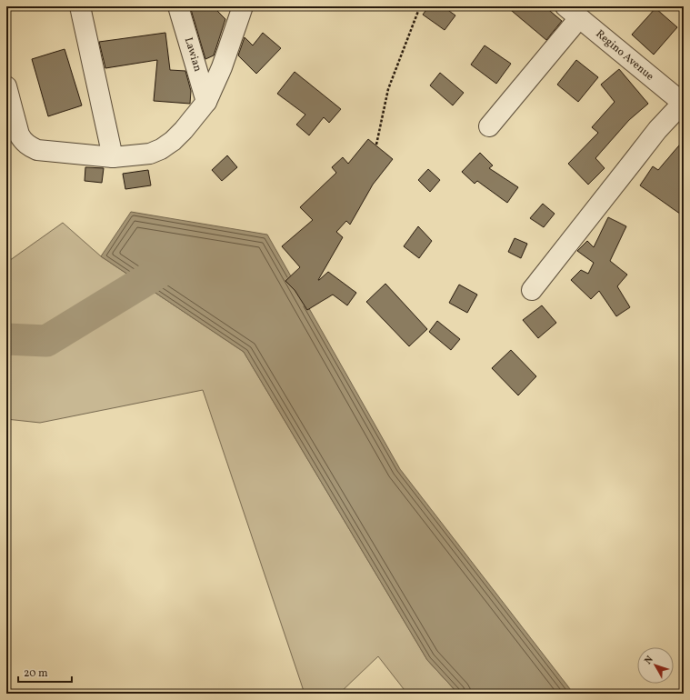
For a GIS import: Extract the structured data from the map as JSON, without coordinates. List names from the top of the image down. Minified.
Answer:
{"streets":{"street":["Lawian","Regino Avenue"]},"scale_bar":"20 m","north":"top left"}
